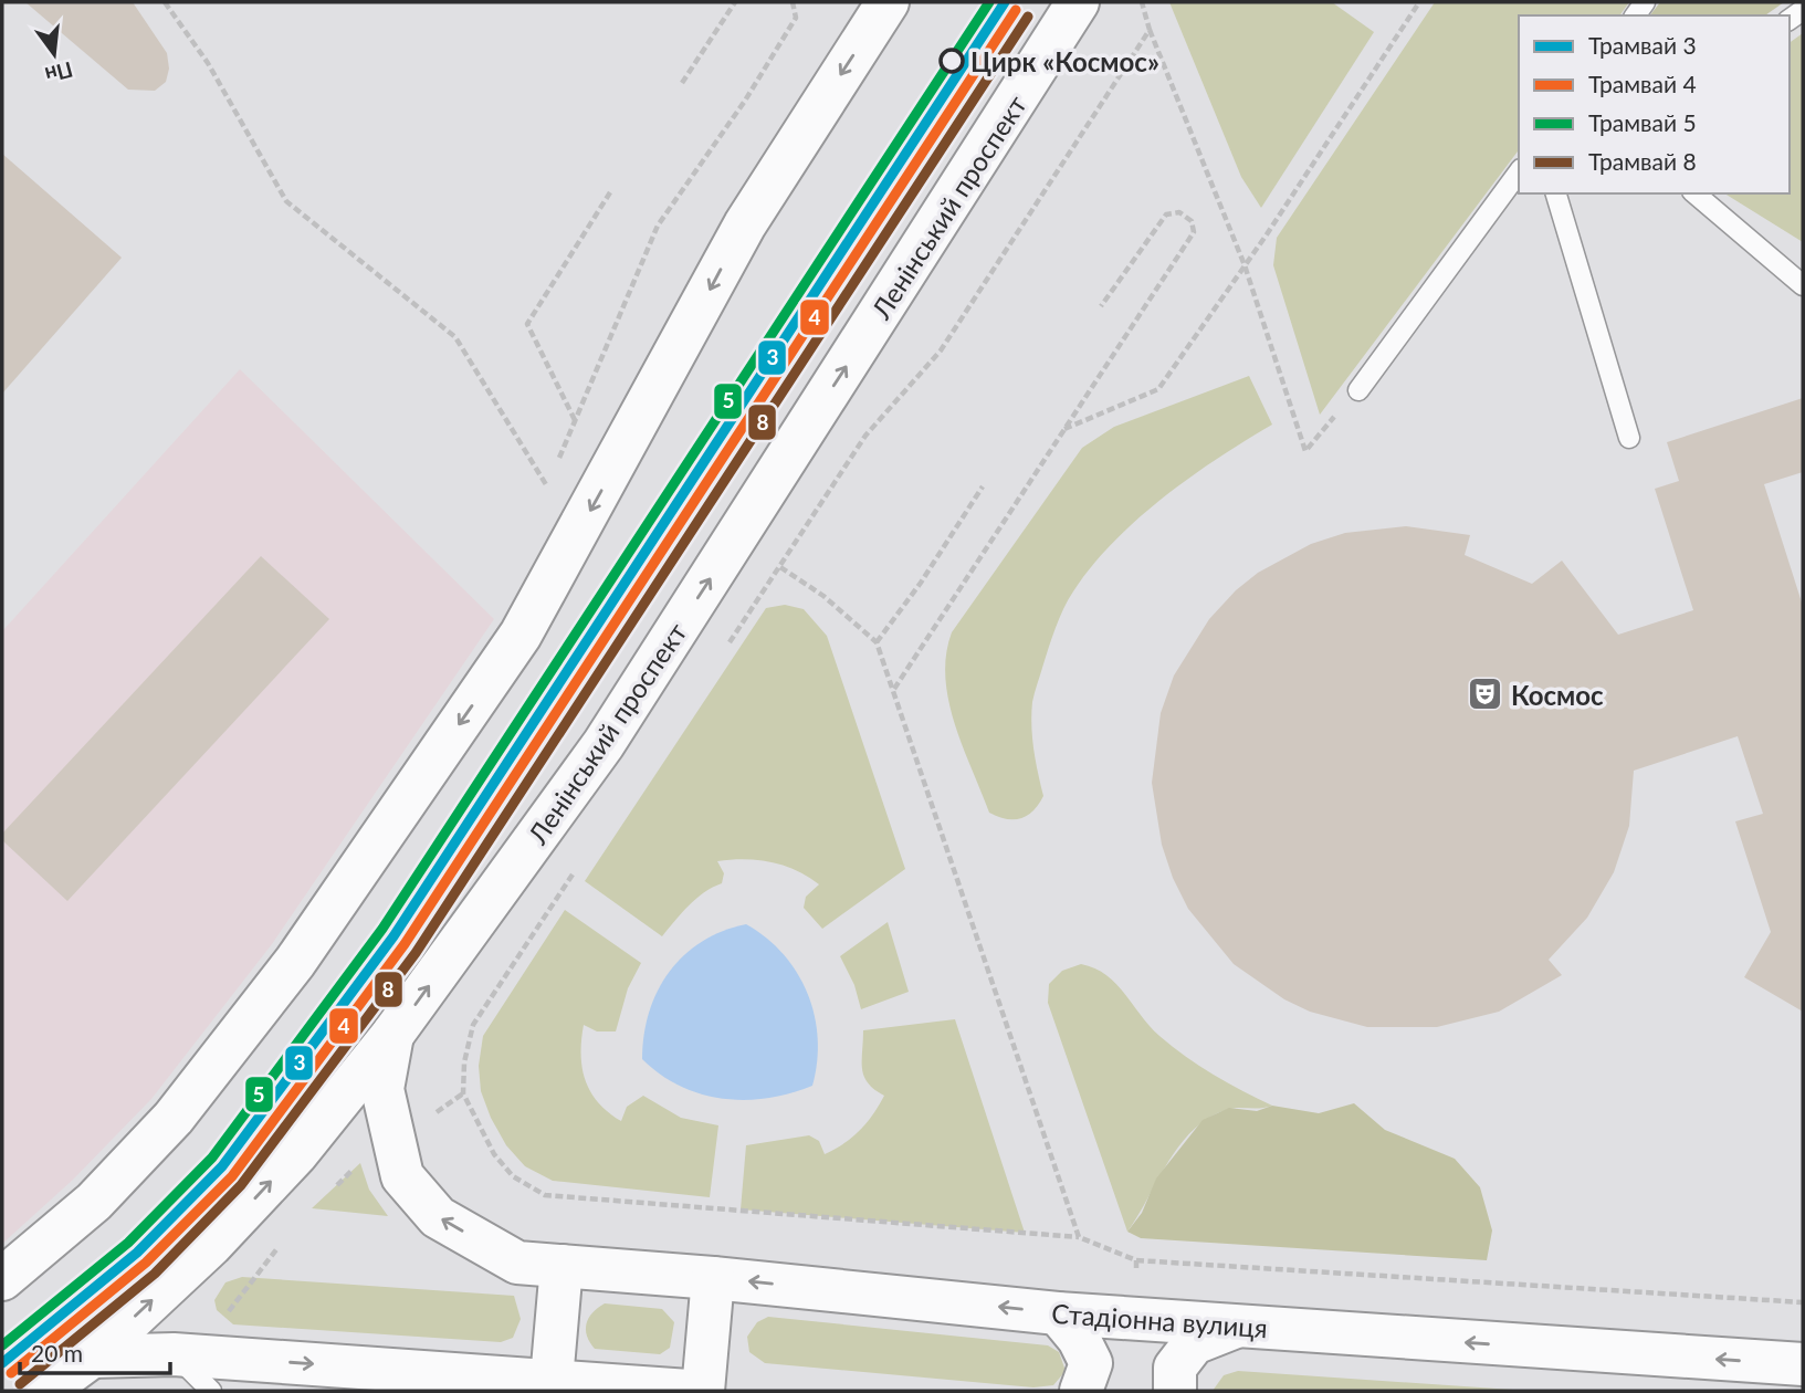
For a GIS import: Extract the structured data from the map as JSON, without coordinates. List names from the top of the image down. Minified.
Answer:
{"streets":{"main road":["Ленінський проспект","Стадіонна вулиця"]},"places":{"other":["Цирк «Космос»"],"theatre":["Космос"]},"lines":["tram line 3","tram line 5","tram line 4","tram line 8"],"legend":["Трамвай 3","Трамвай 4","Трамвай 5","Трамвай 8"],"scale_bar":"20 m","north":"bottom"}
